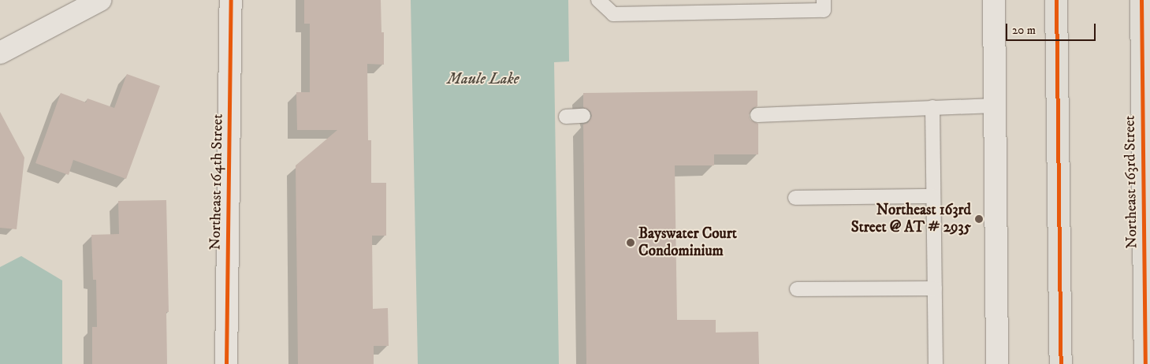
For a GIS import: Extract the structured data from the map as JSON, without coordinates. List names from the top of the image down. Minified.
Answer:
{"streets":{"main road":["Northeast 163rd Street"],"street":["Northeast 164th Street"]},"water":["Maule Lake"],"places":["Northeast 163rd Street @ AT # 2935","Bayswater Court Condominium"],"scale_bar":"20 m"}
